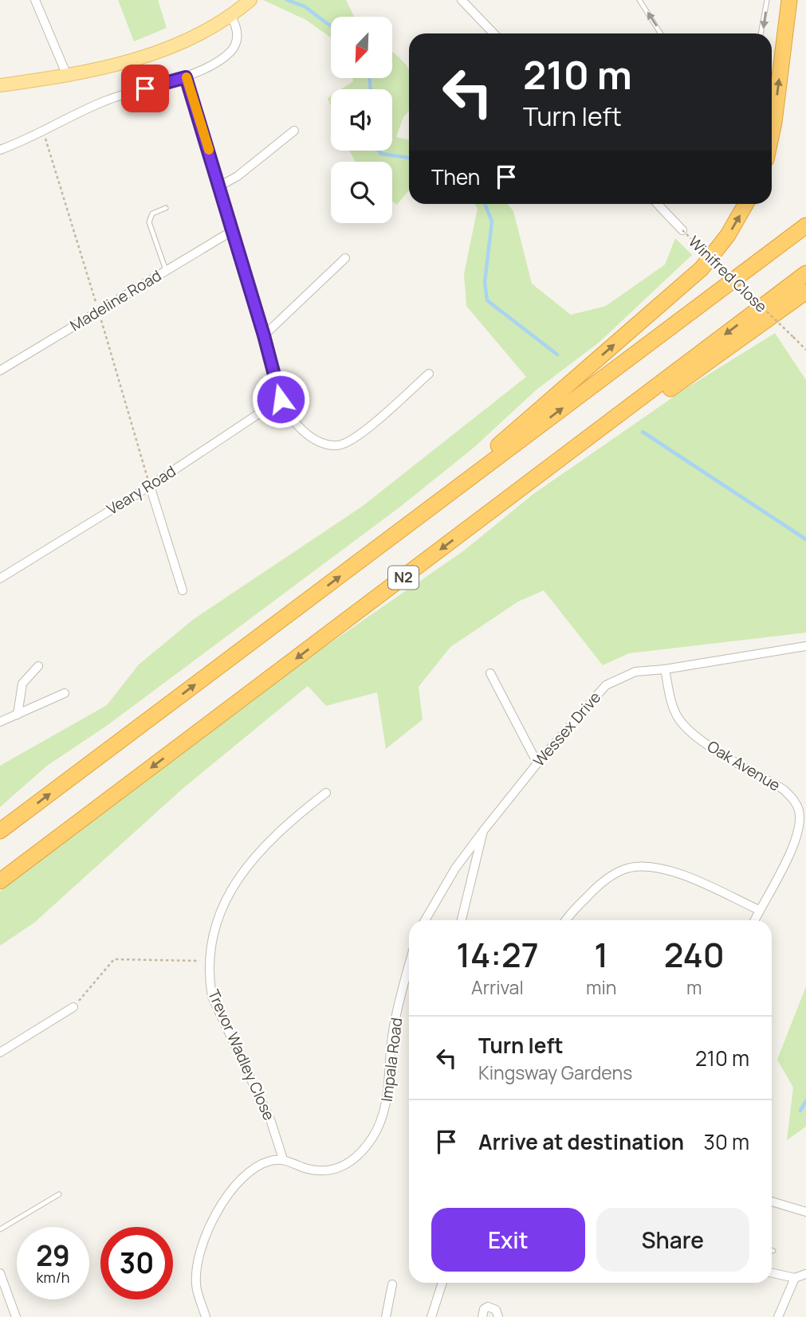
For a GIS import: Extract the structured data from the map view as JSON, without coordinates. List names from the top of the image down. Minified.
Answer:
{"streets":{"highway":["N2"],"street":["Winifred Close","Madeline Road","Veary Road","Wessex Drive","Oak Avenue","Trevor Wadley Close","Impala Road"]},"crossings":[["Wessex Drive","Oak Avenue"],["Trevor Wadley Close","Impala Road"]],"north":"bottom left","page":{"turn":["210 m","Turn left"],"then":"Then","eta":["14:27","Arrival","1","min","240","m"],"list":[{"name":"Turn left","note":"Kingsway Gardens","value":"210 m"},{"name":"Arrive at destination","value":"30 m"}],"buttons":["Exit","Share"],"speed":"29 km/h","limit":"30"}}
